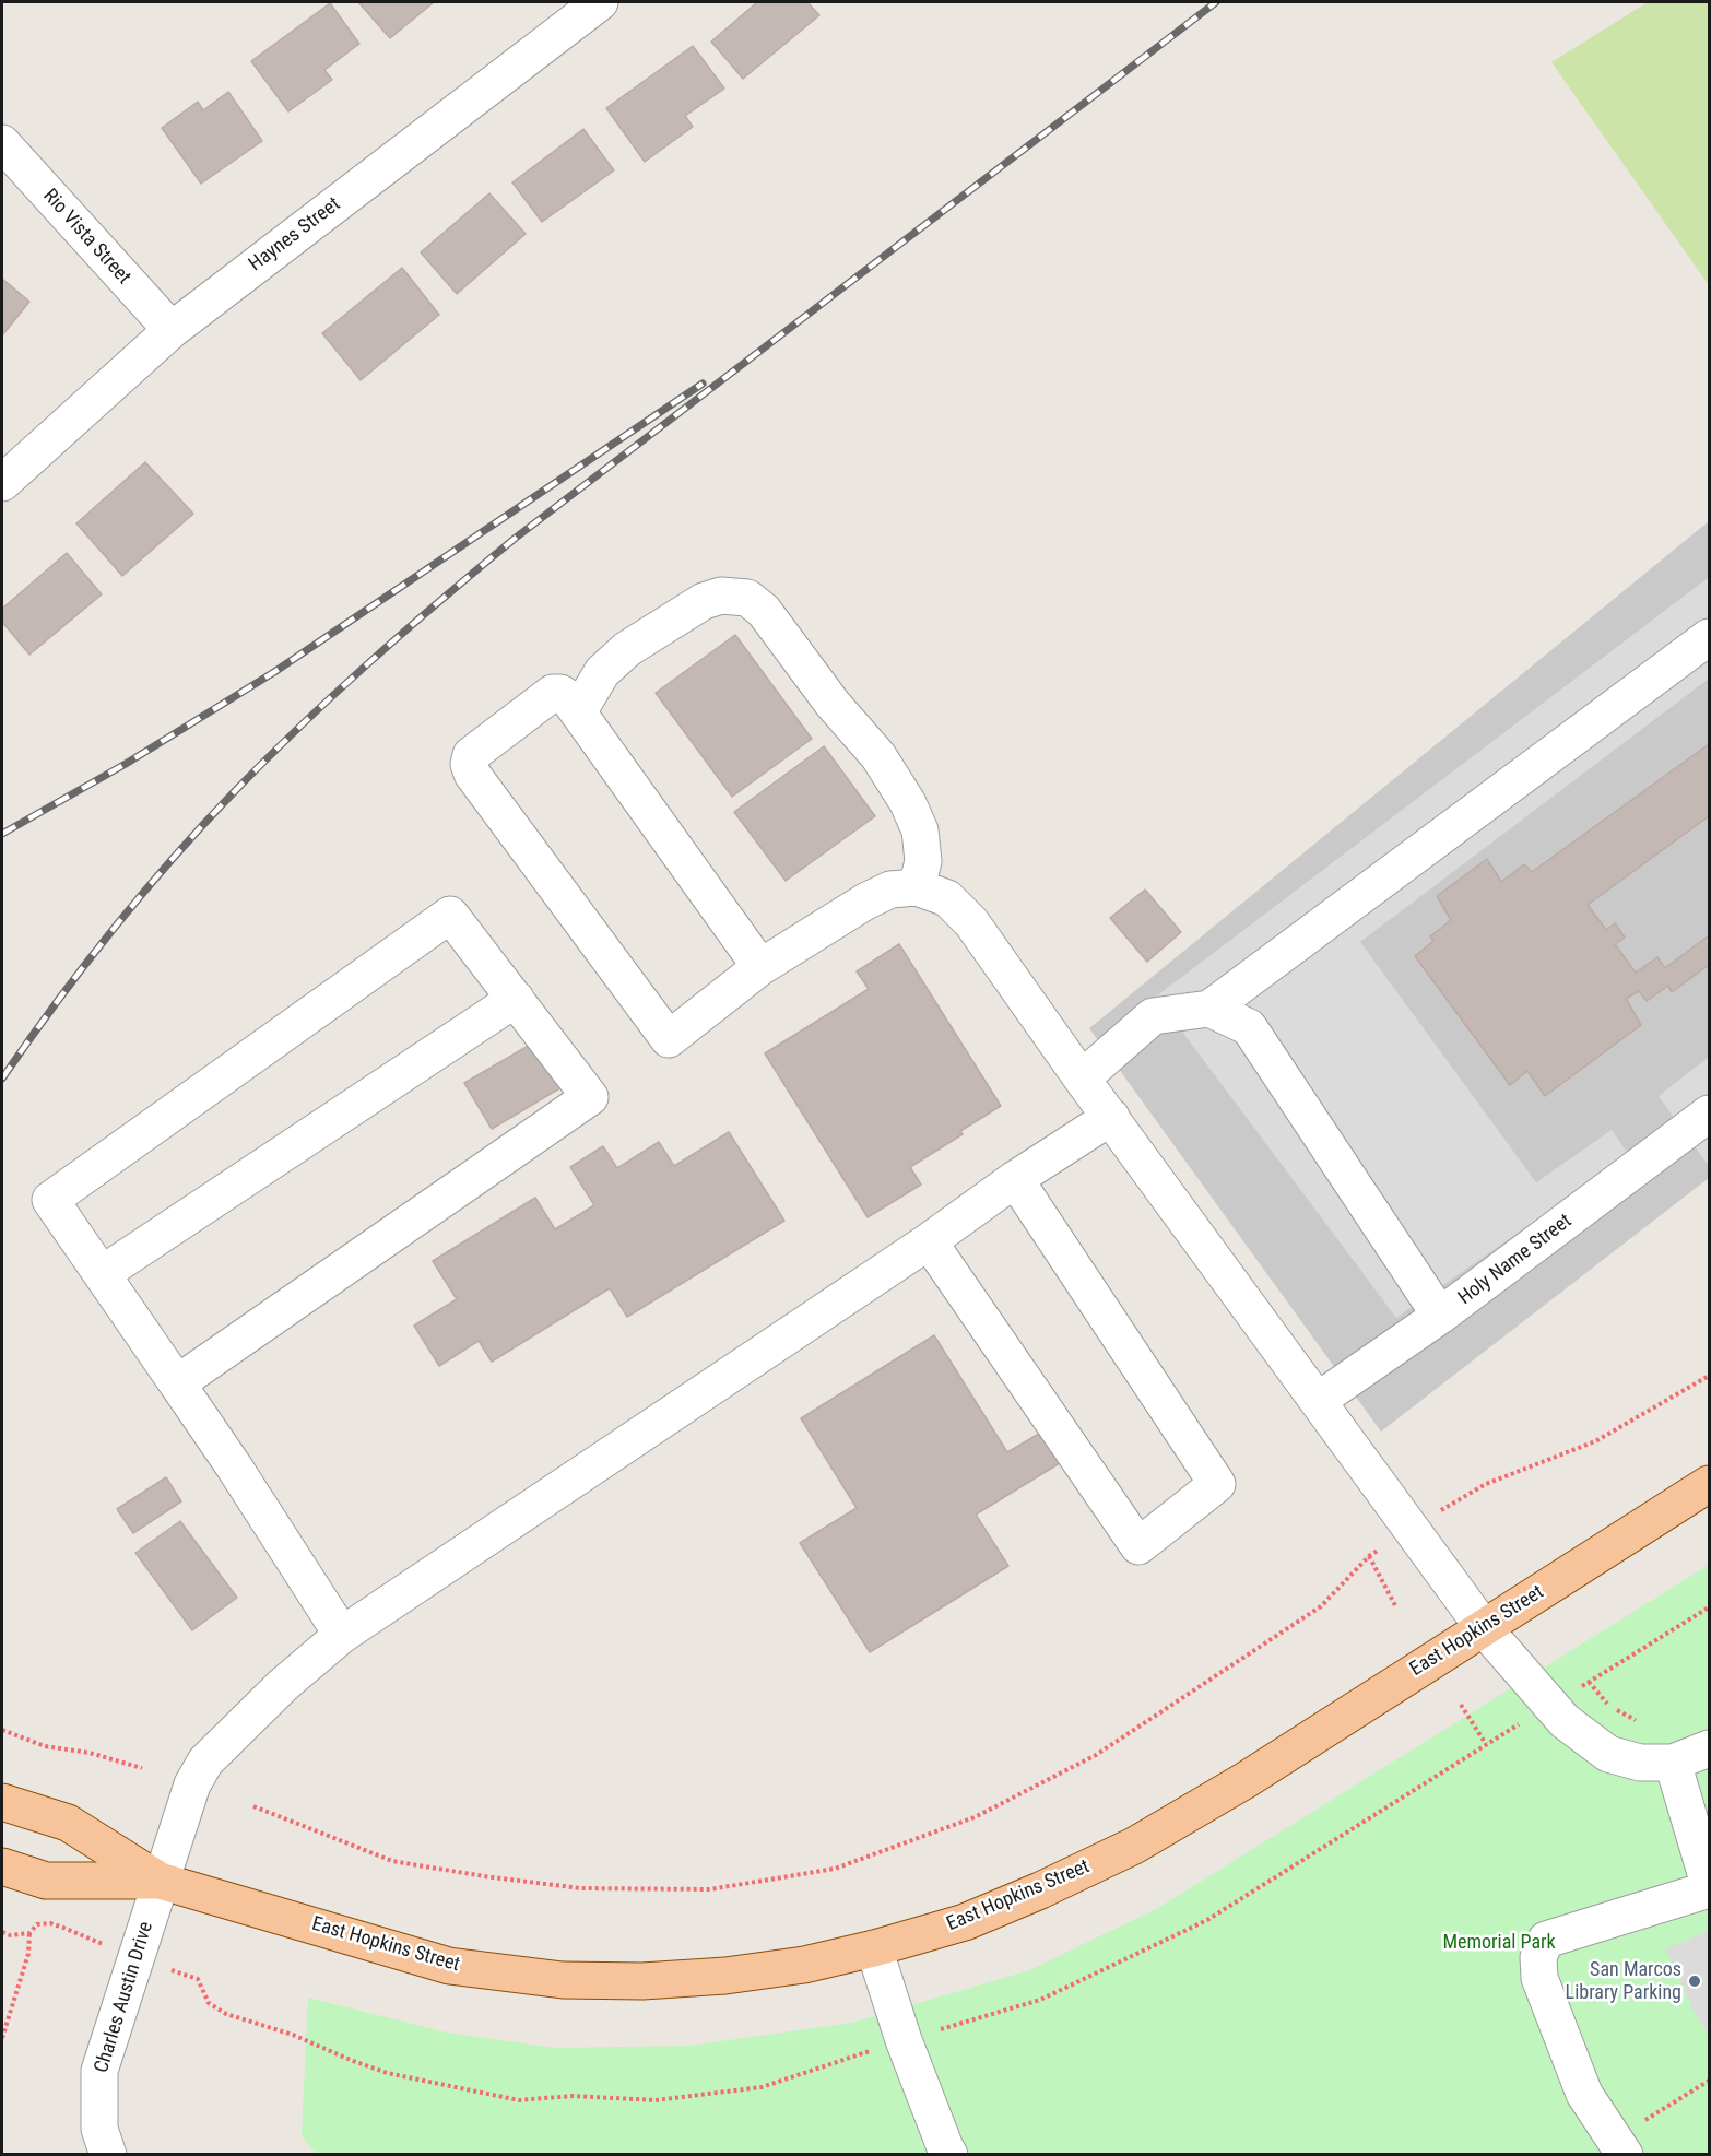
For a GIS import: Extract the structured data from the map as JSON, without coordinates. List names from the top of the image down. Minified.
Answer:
{"streets":{"main road":["East Hopkins Street"],"street":["Haynes Street","Rio Vista Street","Holy Name Street","Charles Austin Drive"]},"crossings":[["Haynes Street","Rio Vista Street"],["East Hopkins Street","Charles Austin Drive"]],"parks":["Memorial Park"],"places":["San Marcos Library Parking"]}
